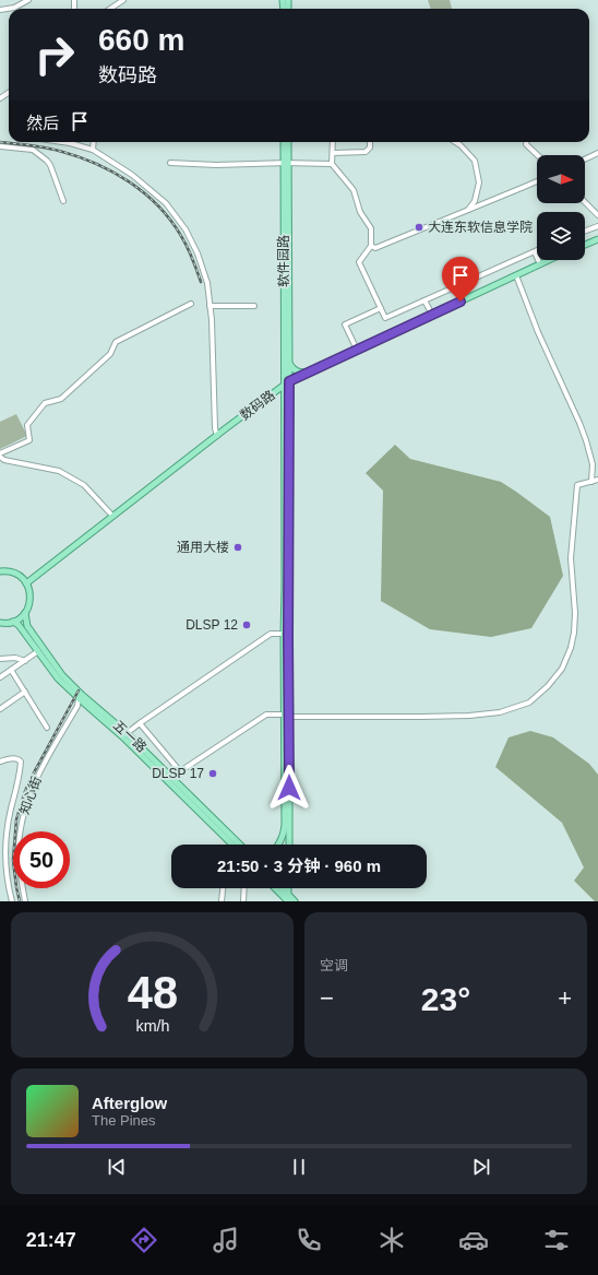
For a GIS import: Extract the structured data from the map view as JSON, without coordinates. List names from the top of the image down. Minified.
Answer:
{"streets":{"main road":["软件园路","数码路","五一路"],"street":["知心街"]},"crossings":[["软件园路","数码路"],["五一路","知心街"]],"places":["大连东软信息学院","通用大楼","DLSP 12","DLSP 17"],"north":"right","page":{"turn":["660 m","数码路"],"then":"然后","limit":"50","trip":"21:50 · 3 分钟 · 960 m","tile":"空调","heat":["−","23°","+"],"song":["Afterglow","The Pines"],"tabs":"21:47","gauge":["48","km/h"]}}
